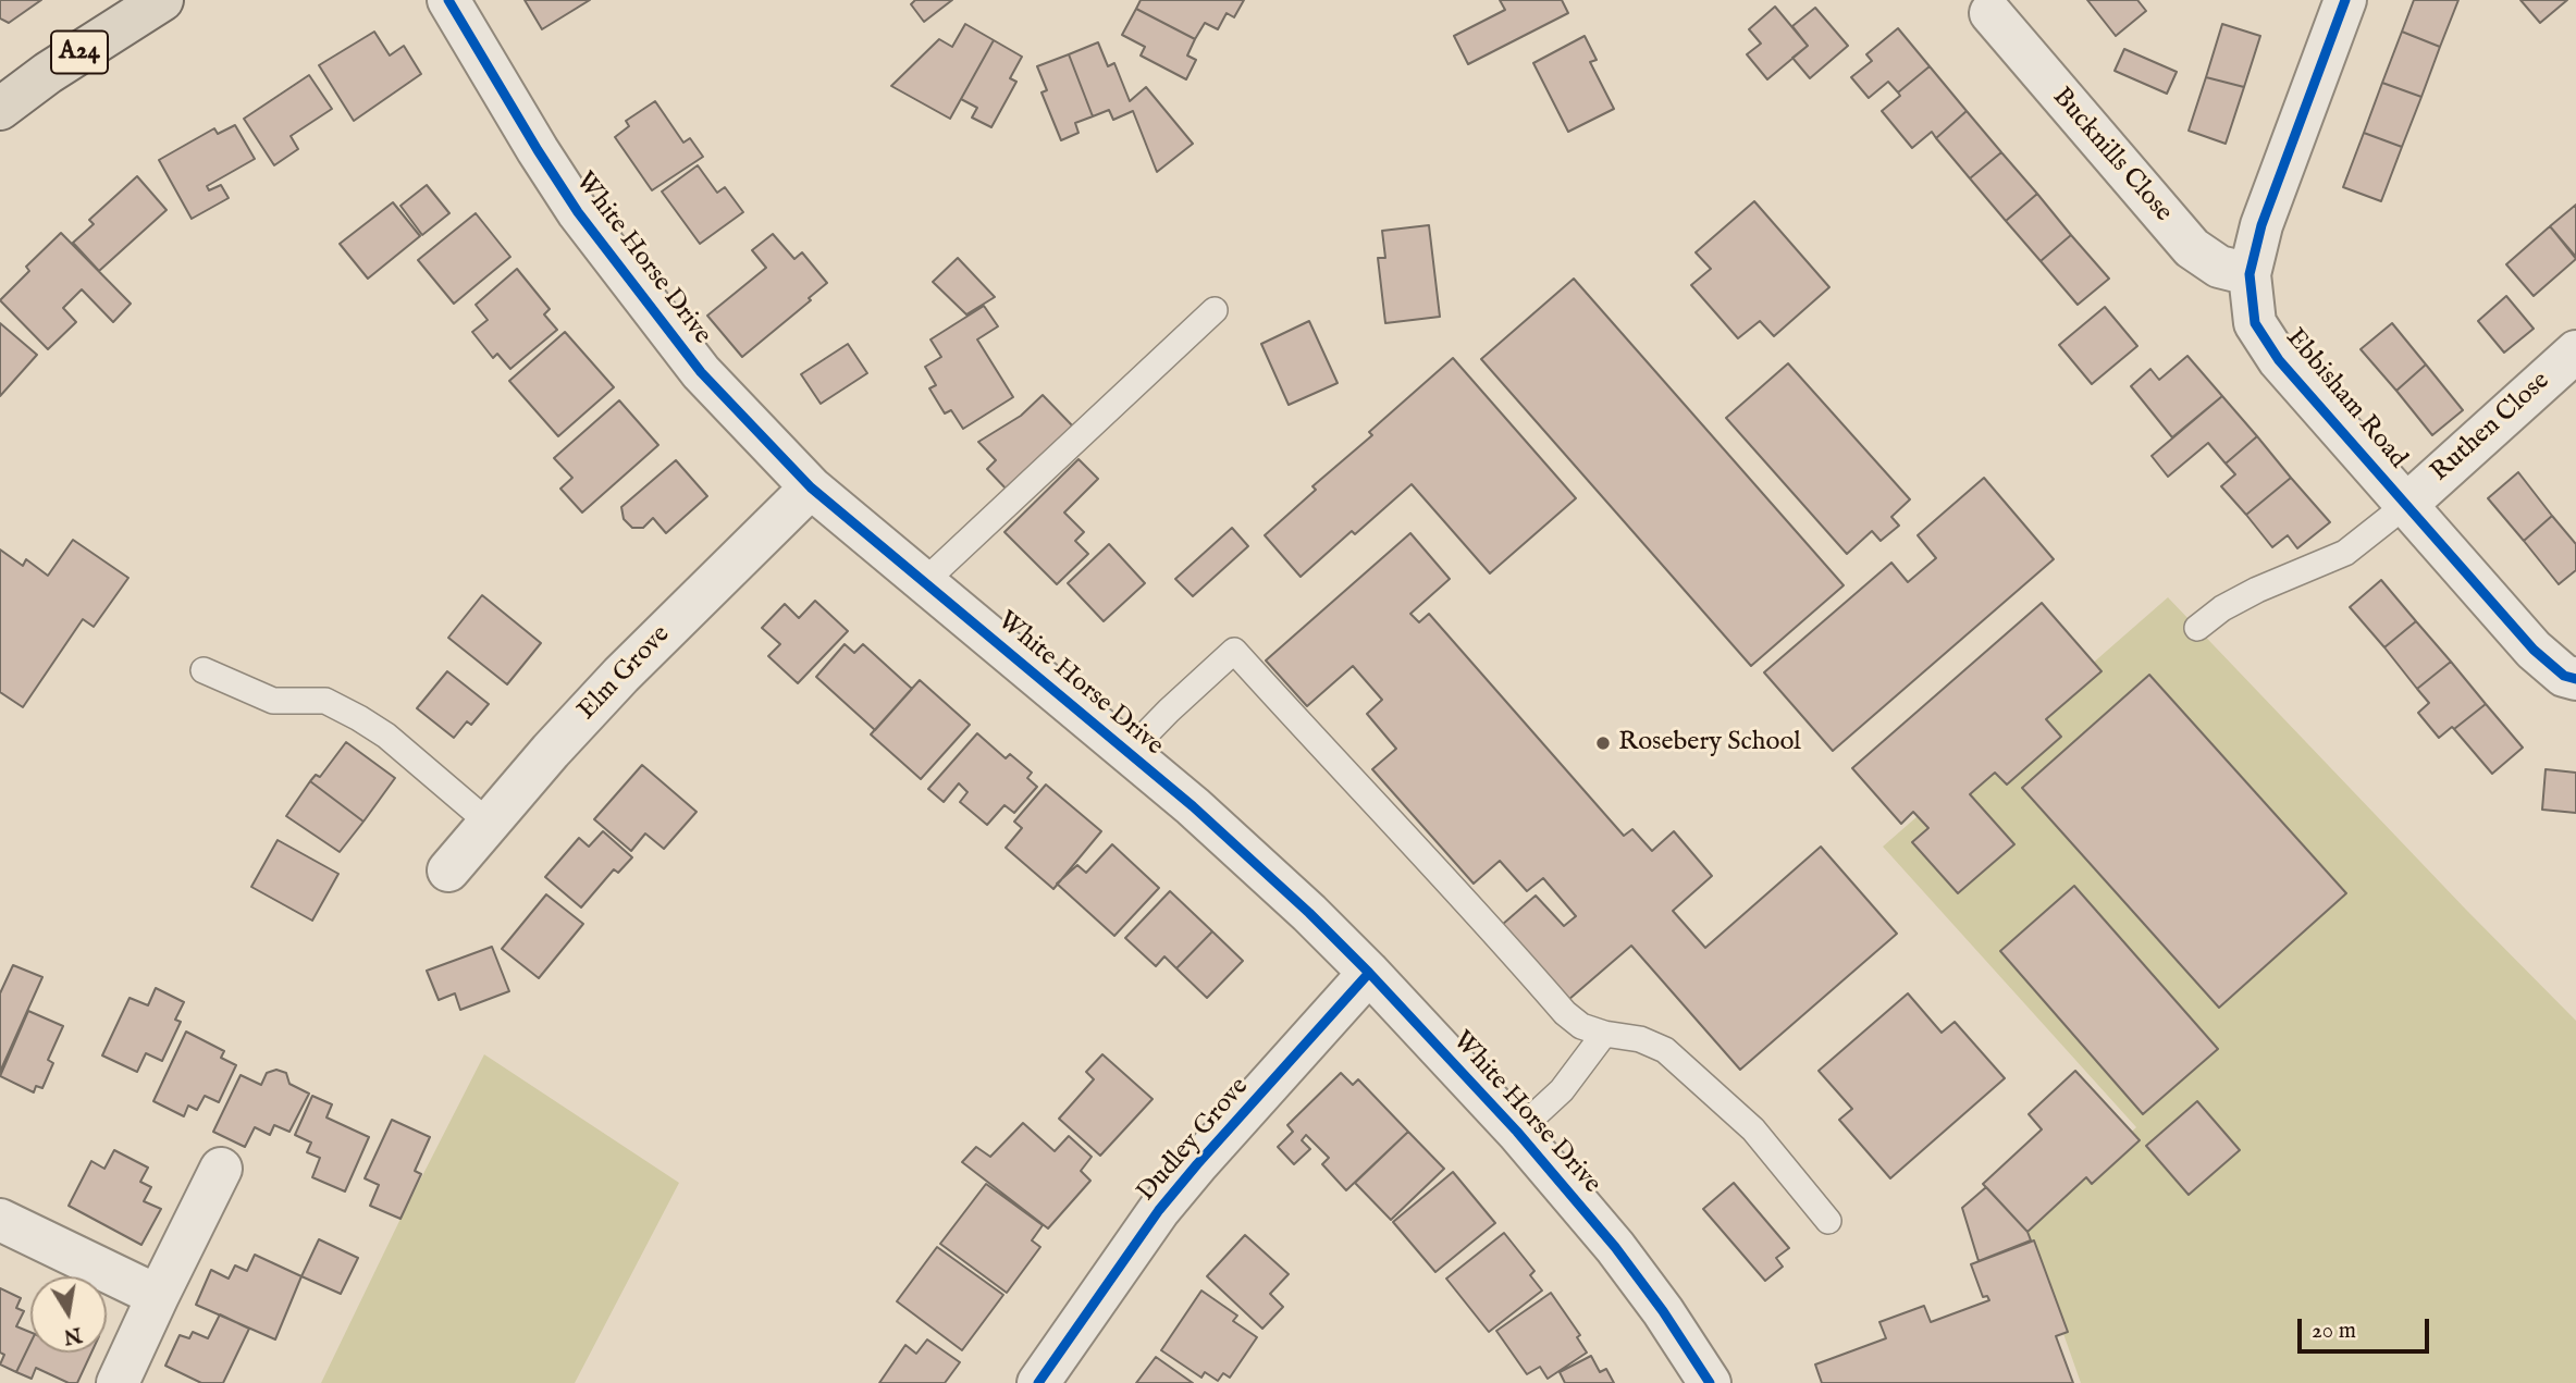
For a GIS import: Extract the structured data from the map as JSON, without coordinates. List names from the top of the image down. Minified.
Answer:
{"streets":{"highway":["A24"],"street":["Bucknills Close","White Horse Drive","Ebbisham Road","Ruthen Close","Elm Grove","Dudley Grove"]},"crossings":[["Bucknills Close","Ebbisham Road"],["White Horse Drive","Elm Grove"],["White Horse Drive","Dudley Grove"],["Ebbisham Road","Ruthen Close"]],"places":["Rosebery School"],"scale_bar":"20 m","north":"bottom"}
